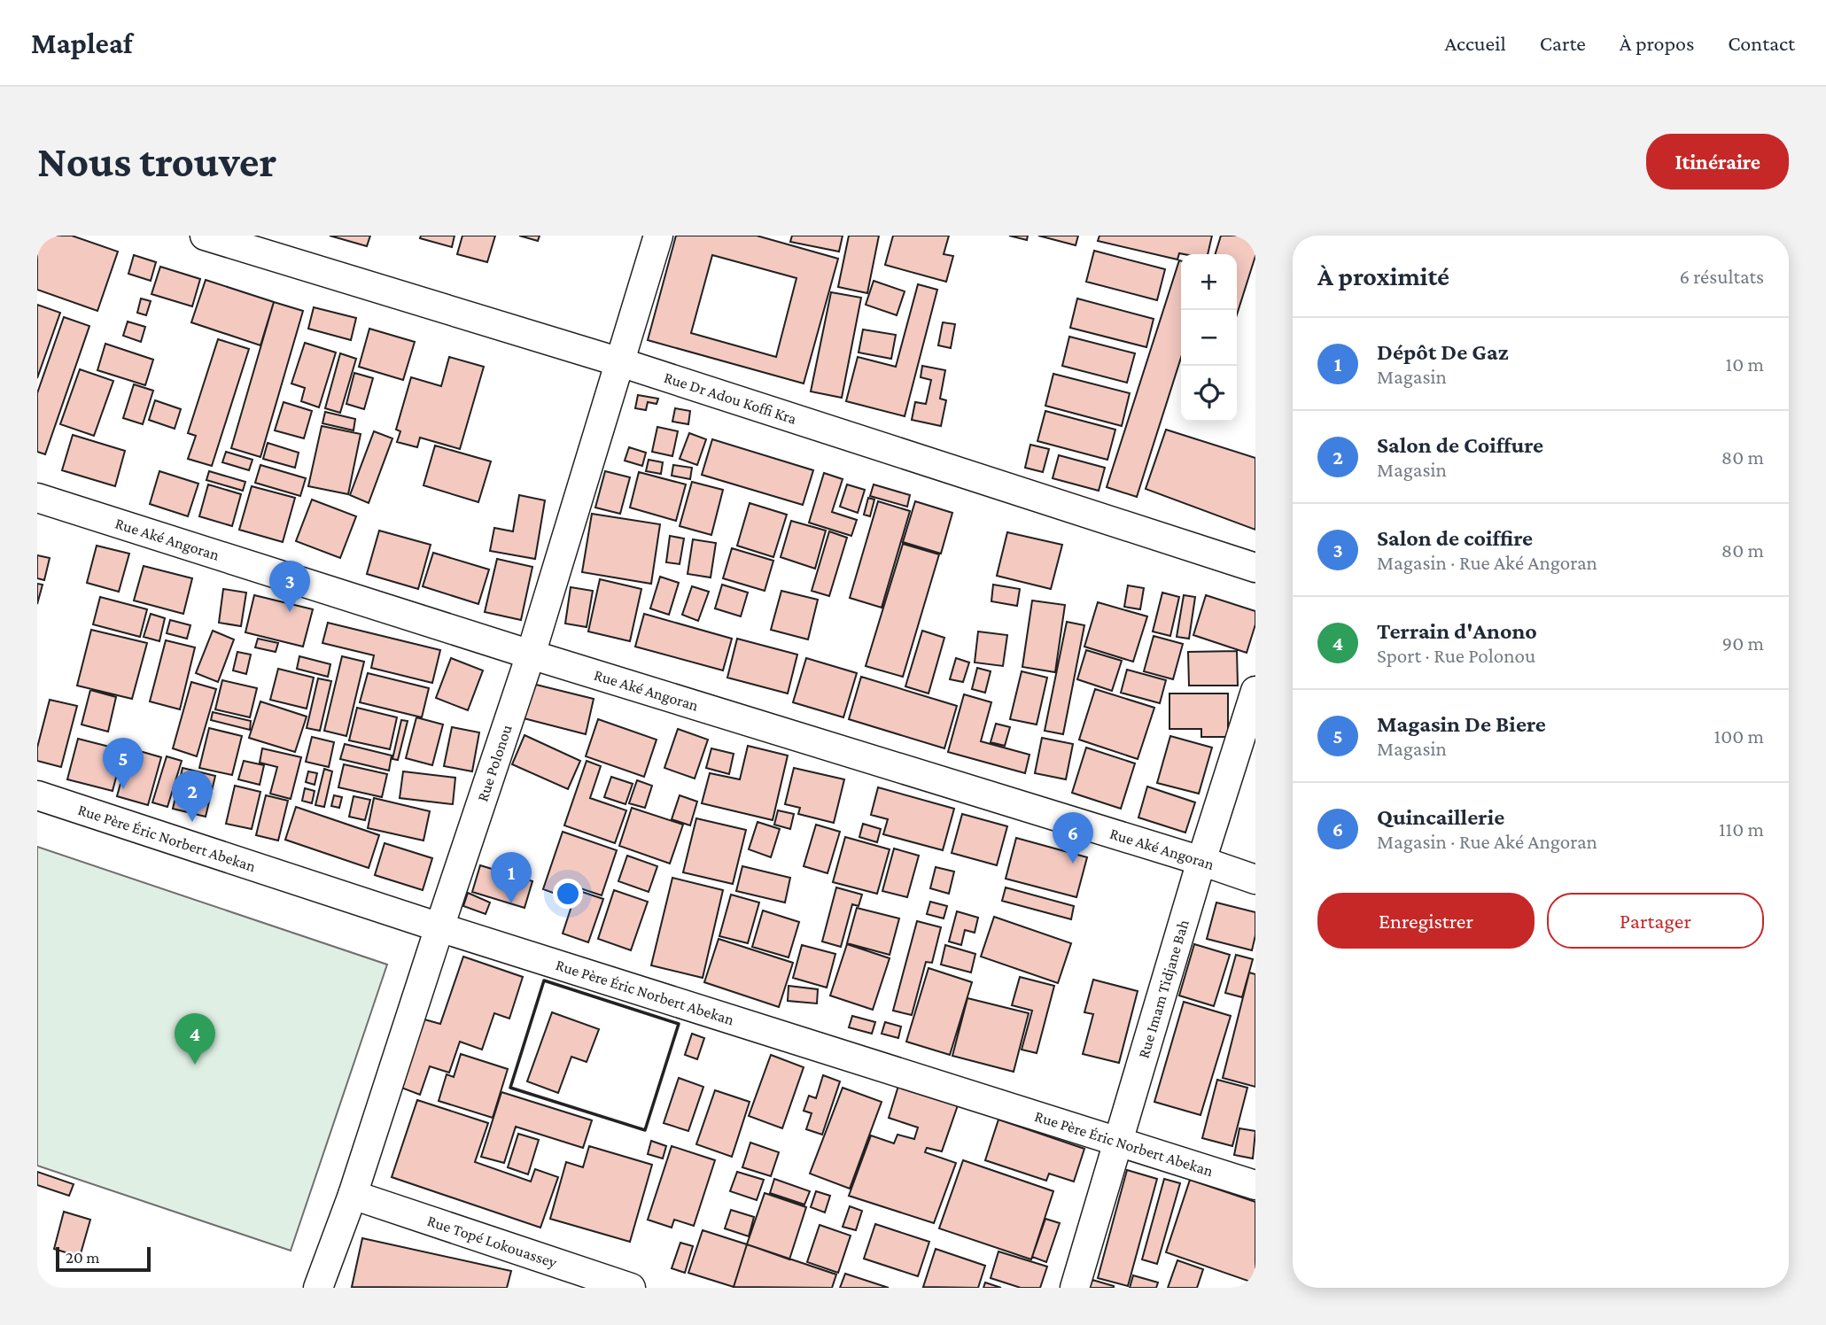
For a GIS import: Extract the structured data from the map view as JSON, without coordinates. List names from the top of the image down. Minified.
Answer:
{"streets":{"street":["Rue Dr Adou Koffi Kra","Rue Aké Angoran","Rue Polonou","Rue Père Éric Norbert Abekan","Rue Imam Tidjane Bah","Rue Topé Lokouassey"]},"crossings":[["Rue Dr Adou Koffi Kra","Rue Polonou"],["Rue Aké Angoran","Rue Polonou"],["Rue Aké Angoran","Rue Imam Tidjane Bah"],["Rue Polonou","Rue Père Éric Norbert Abekan"],["Rue Polonou","Rue Topé Lokouassey"],["Rue Père Éric Norbert Abekan","Rue Imam Tidjane Bah"]],"scale_bar":"20 m","page":{"header":"Mapleaf","nav":["Accueil","Carte","À propos","Contact"],"buttons":["Itinéraire",["Enregistrer","Partager"]],"title":"Nous trouver","heading":["À proximité","6 résultats"],"map_buttons":["+","−"],"list":[{"mark":"1","name":"Dépôt De Gaz","note":"Magasin","value":"10 m"},{"mark":"2","name":"Salon de Coiffure","note":"Magasin","value":"80 m"},{"mark":"3","name":"Salon de coiffire","note":"Magasin · Rue Aké Angoran","value":"80 m"},{"mark":"4","name":"Terrain d'Anono","note":"Sport · Rue Polonou","value":"90 m"},{"mark":"5","name":"Magasin De Biere","note":"Magasin","value":"100 m"},{"mark":"6","name":"Quincaillerie","note":"Magasin · Rue Aké Angoran","value":"110 m"}],"pins":["3","5","2","6","1","4"],"scale":"20 m"}}
